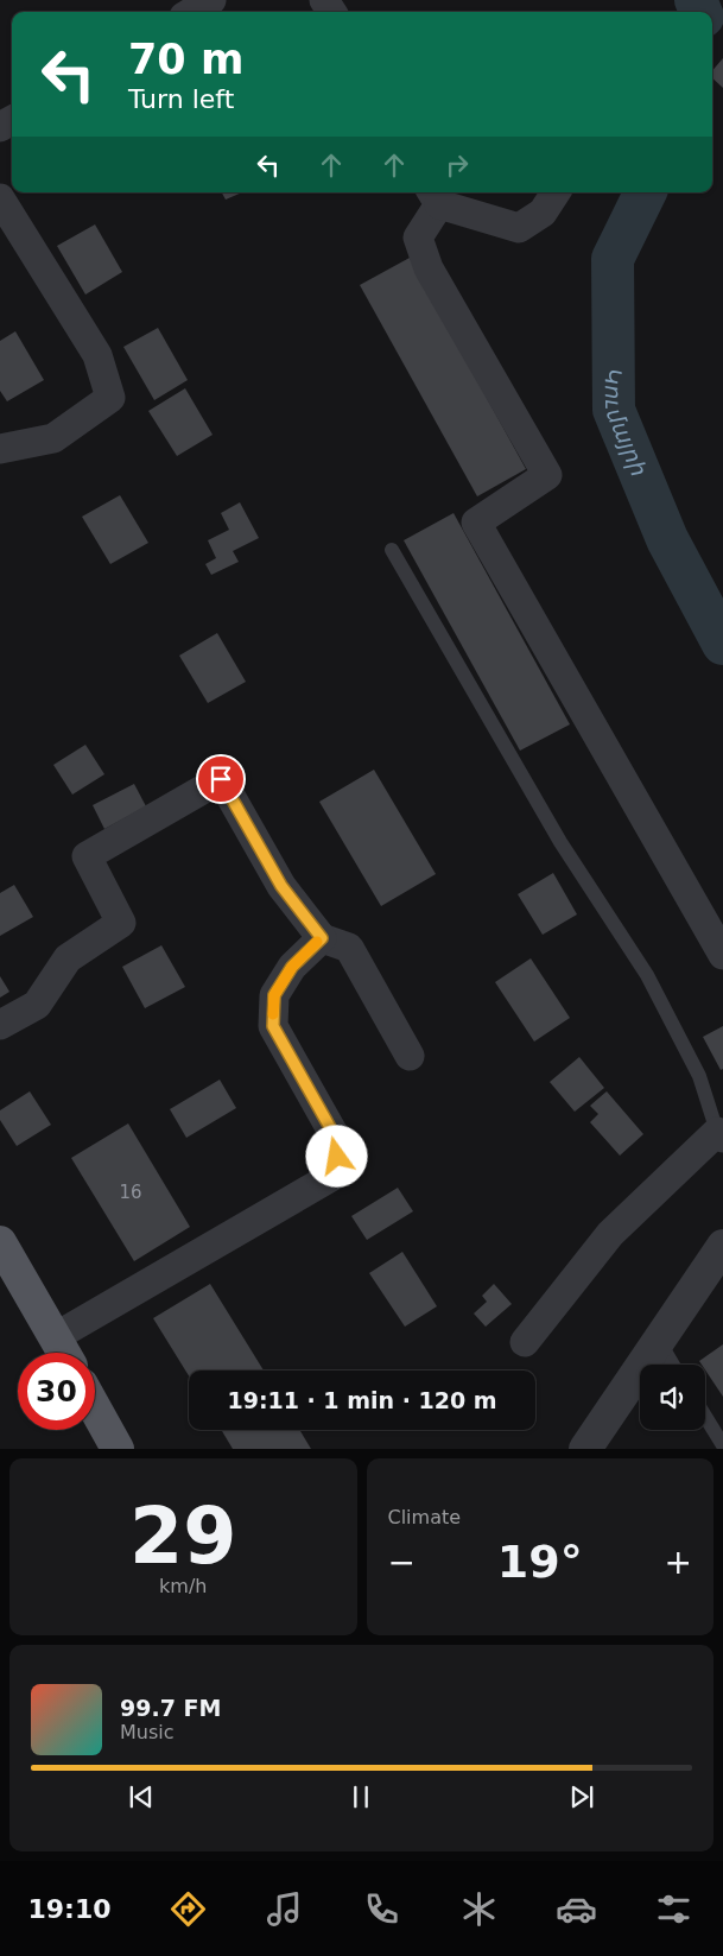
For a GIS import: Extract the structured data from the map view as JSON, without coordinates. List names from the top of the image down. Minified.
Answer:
{"water":["Կումայրի"],"house_numbers":["16"],"page":{"turn":["70 m","Turn left"],"limit":"30","trip":"19:11 · 1 min · 120 m","tile":[["29","km/h"],"Climate"],"heat":["−","19°","+"],"song":["99.7 FM","Music"],"tabs":"19:10"}}
